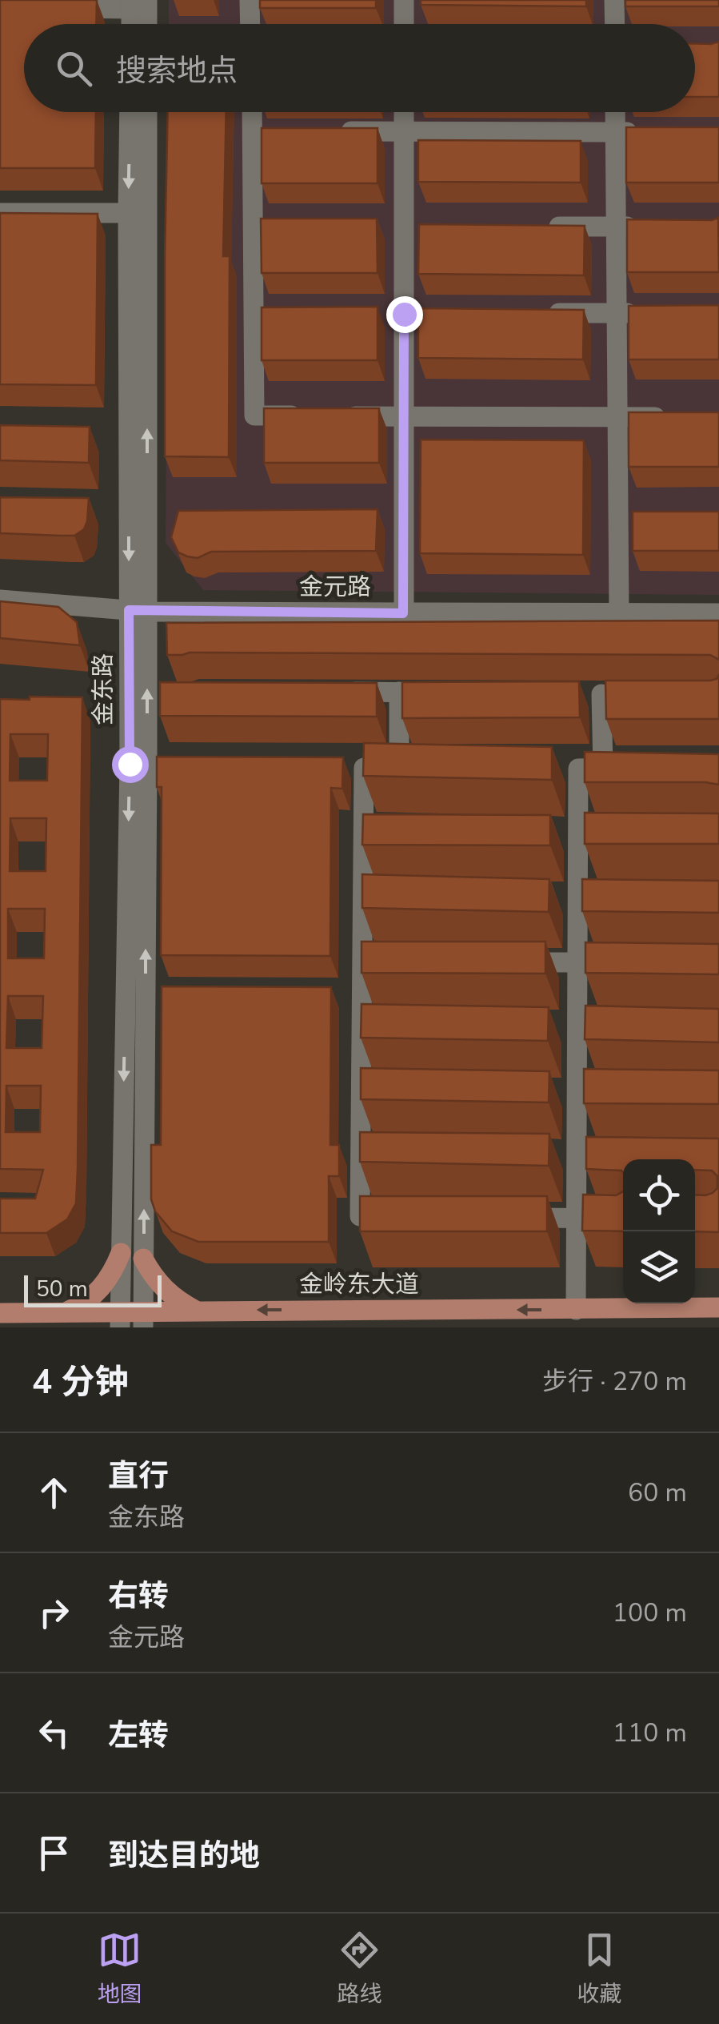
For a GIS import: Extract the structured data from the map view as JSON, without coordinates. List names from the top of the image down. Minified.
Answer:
{"streets":{"main road":["金岭东大道"],"street":["金元路","金东路"]},"crossings":[["金元路","金东路"],["金东路","金岭东大道"]],"one_way":["金岭东大道"],"scale_bar":"50 m","page":{"search":"搜索地点","scale":"50 m","heading":["4 分钟","步行 · 270 m"],"list":[["直行","金东路","60 m"],["右转","金元路","100 m"],["左转","110 m"],"到达目的地"],"nav":["地图","路线","收藏"]}}
